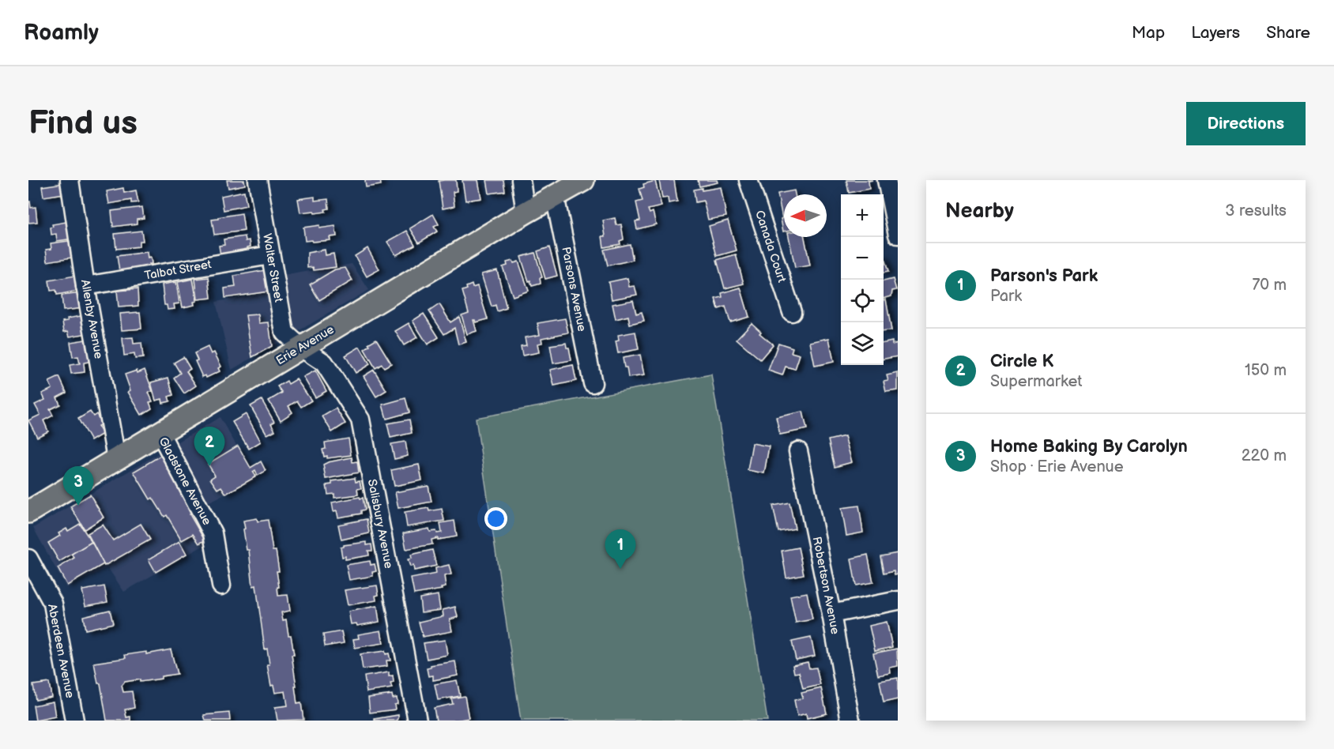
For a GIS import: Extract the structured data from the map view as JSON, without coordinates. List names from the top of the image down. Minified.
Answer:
{"streets":{"main road":["Erie Avenue"],"street":["Canada Court","Walter Street","Talbot Street","Parsons Avenue","Allenby Avenue","Gladstone Avenue","Salisbury Avenue","Robertson Avenue","Aberdeen Avenue"]},"crossings":[["Walter Street","Talbot Street"],["Walter Street","Erie Avenue"],["Walter Street","Salisbury Avenue"],["Talbot Street","Allenby Avenue"],["Parsons Avenue","Erie Avenue"],["Allenby Avenue","Erie Avenue"],["Erie Avenue","Gladstone Avenue"],["Erie Avenue","Salisbury Avenue"]],"north":"left","page":{"header":"Roamly","nav":["Map","Layers","Share"],"buttons":"Directions","title":"Find us","heading":["Nearby","3 results"],"map_buttons":["+","−"],"list":[{"mark":"1","name":"Parson's Park","note":"Park","value":"70 m"},{"mark":"2","name":"Circle K","note":"Supermarket","value":"150 m"},{"mark":"3","name":"Home Baking By Carolyn","note":"Shop · Erie Avenue","value":"220 m"}],"pins":["2","3","1"]}}
